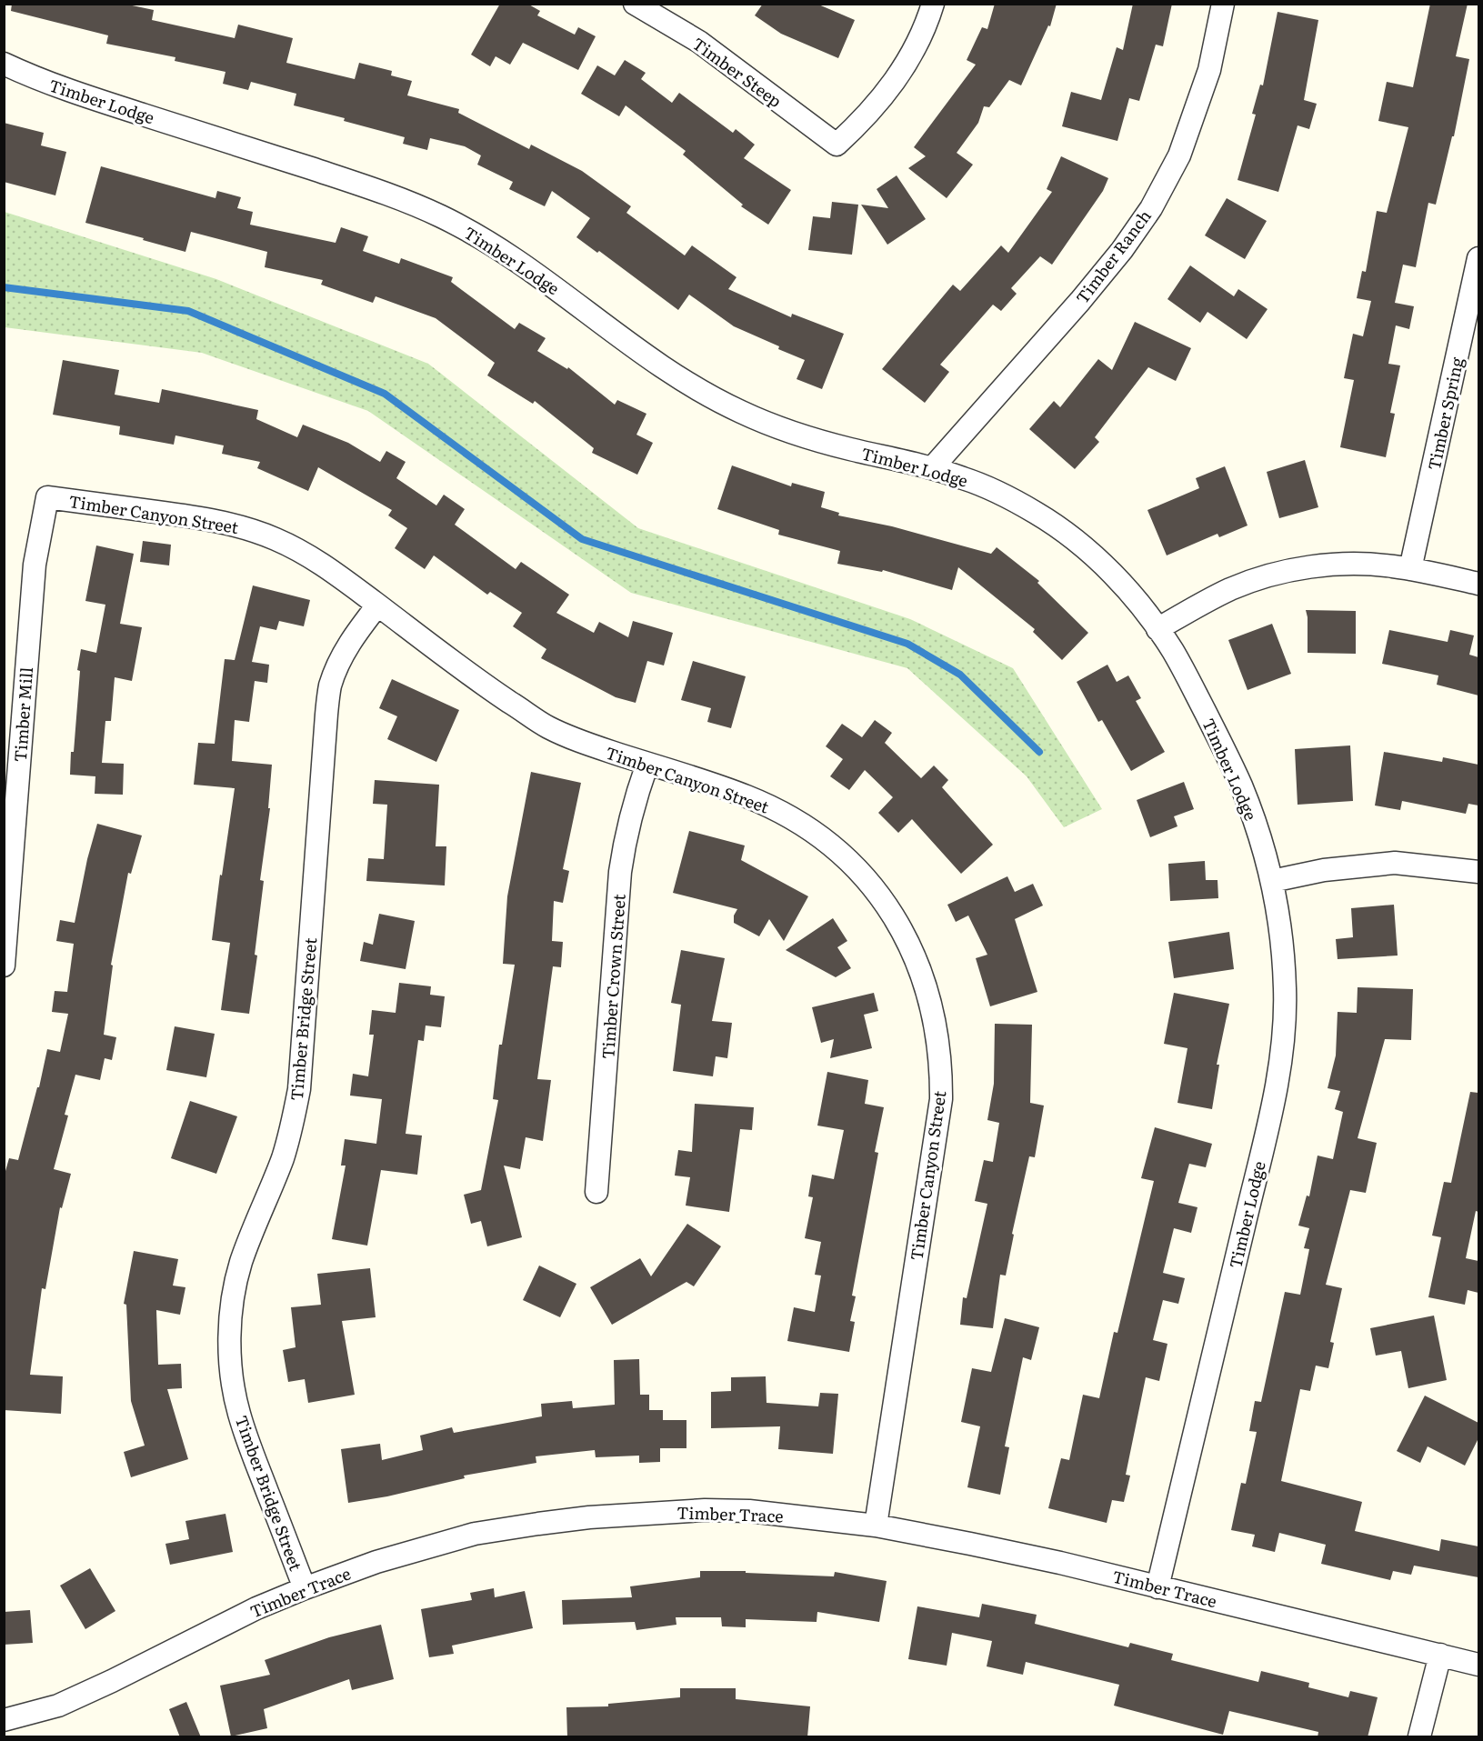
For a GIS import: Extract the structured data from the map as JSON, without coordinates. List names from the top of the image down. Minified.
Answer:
{"streets":{"street":["Timber Steep","Timber Lodge","Timber Ranch","Timber Spring","Timber Canyon Street","Timber Mill","Timber Crown Street","Timber Bridge Street","Timber Trace"]},"crossings":[["Timber Lodge","Timber Ranch"],["Timber Lodge","Timber Trace"],["Timber Canyon Street","Timber Mill"],["Timber Canyon Street","Timber Crown Street"],["Timber Canyon Street","Timber Bridge Street"],["Timber Canyon Street","Timber Trace"],["Timber Bridge Street","Timber Trace"]]}
